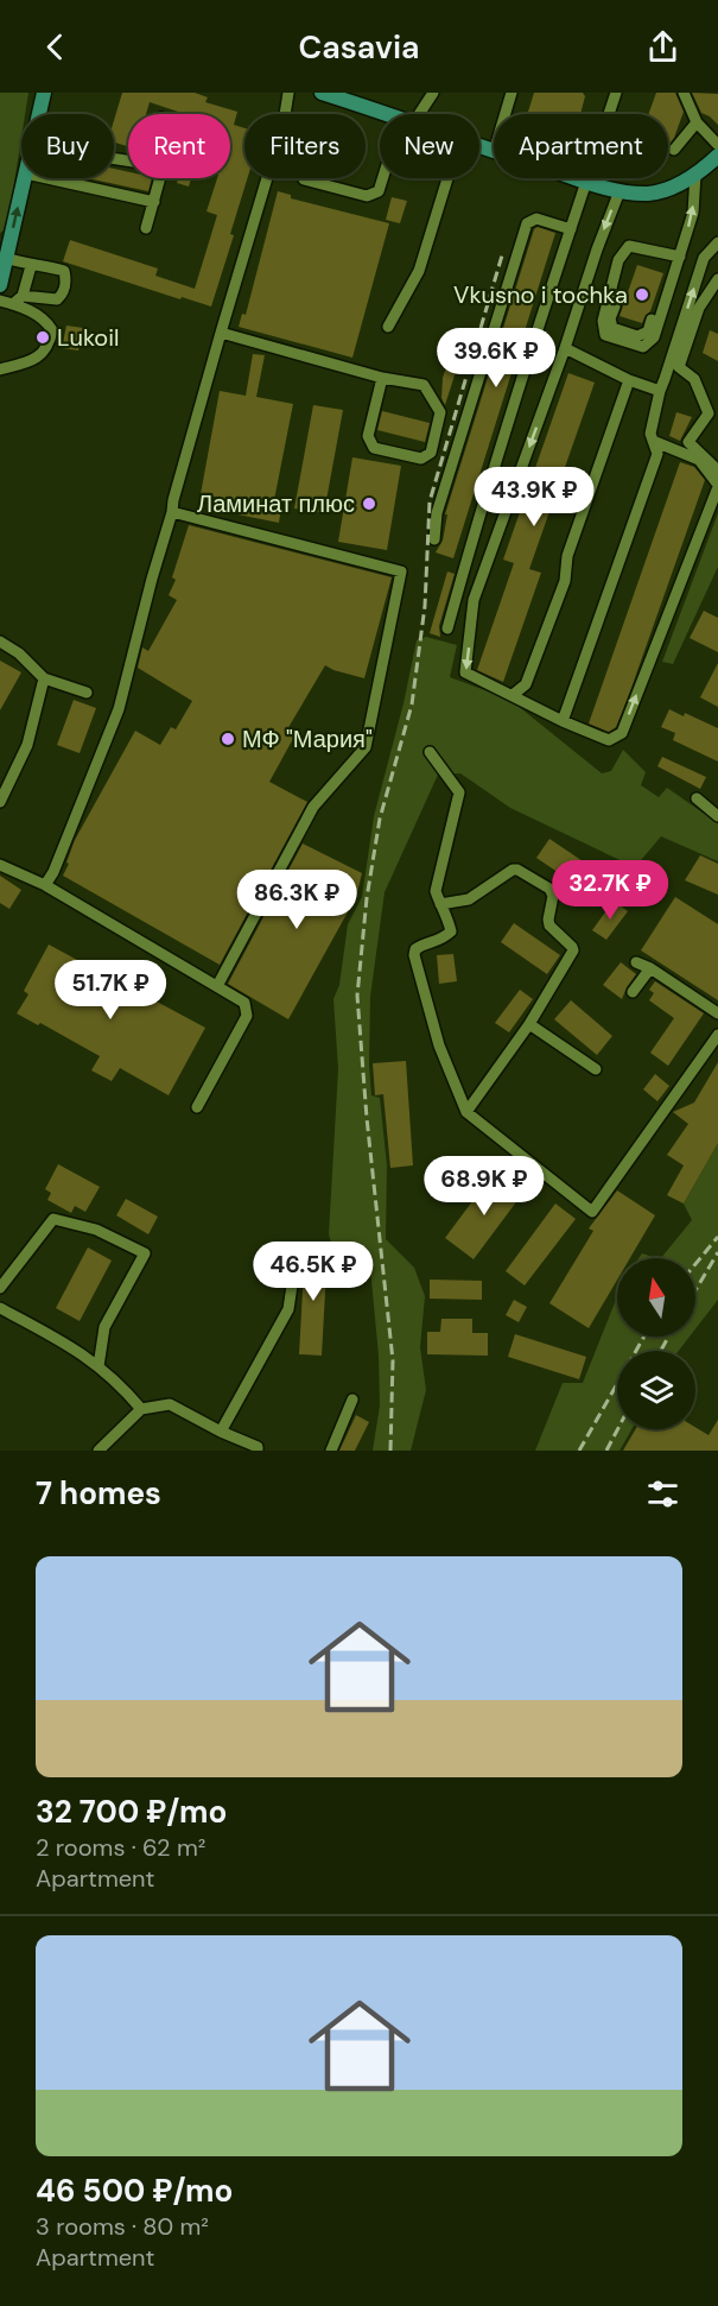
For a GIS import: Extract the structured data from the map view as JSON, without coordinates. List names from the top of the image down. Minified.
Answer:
{"places":["Vkusno i tochka","Lukoil","Ламинат плюс","МФ \"Мария\""],"north":"top","page":{"header":"Casavia","chip":["Buy","Rent","Filters","New","Apartment"],"price":["39.6K ₽","43.9K ₽","32.7K ₽","86.3K ₽","51.7K ₽","68.9K ₽","46.5K ₽"],"heading":"7 homes","list":[{"name":"32 700 ₽/mo","note":"2 rooms · 62 m² · Apartment"},{"name":"46 500 ₽/mo","note":"3 rooms · 80 m² · Apartment"}]}}
